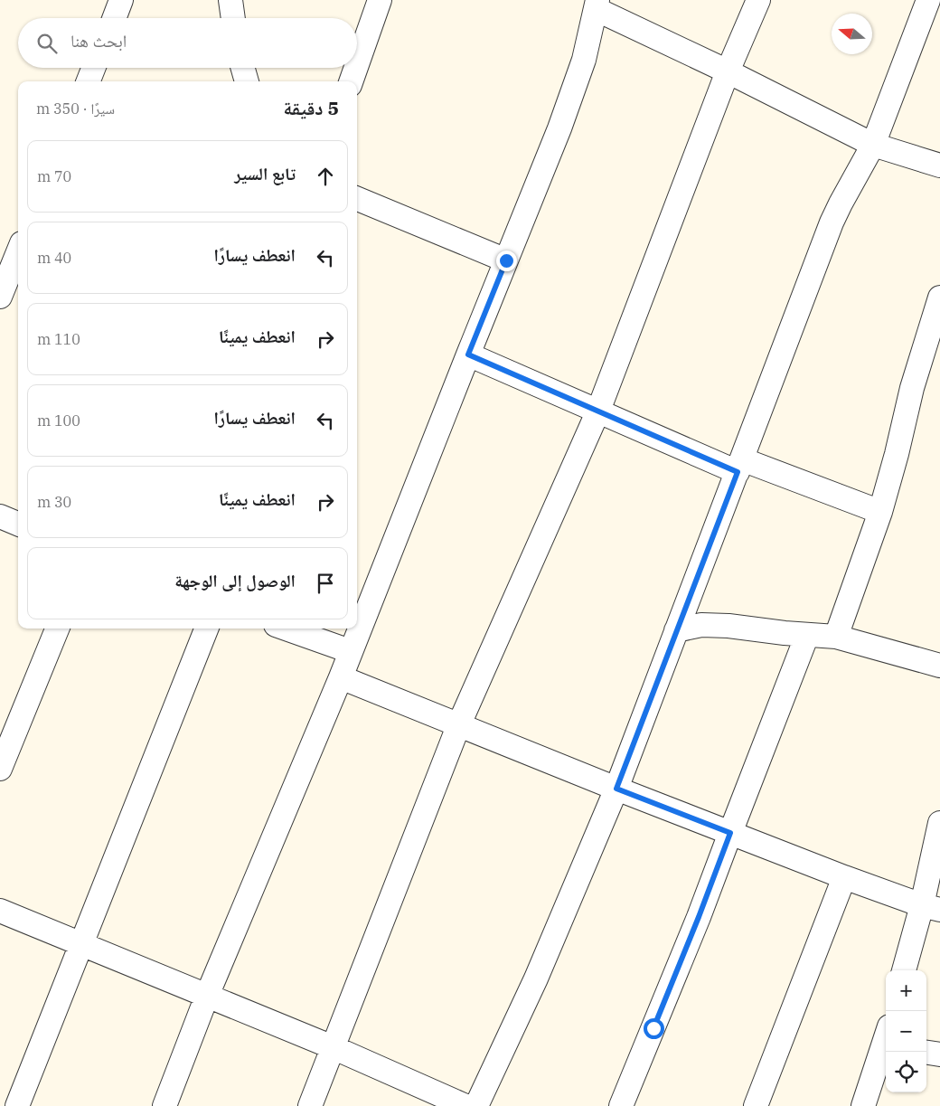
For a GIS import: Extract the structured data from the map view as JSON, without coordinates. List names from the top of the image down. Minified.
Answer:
{"north":"left","page":{"search":"ابحث هنا","heading":["5 دقيقة","سيرًا · 350 m"],"list":[["تابع السير","70 m"],["انعطف يسارًا","40 m"],["انعطف يمينًا","110 m"],["انعطف يسارًا","100 m"],["انعطف يمينًا","30 m"],"الوصول إلى الوجهة"],"map_buttons":["+","−"]}}
